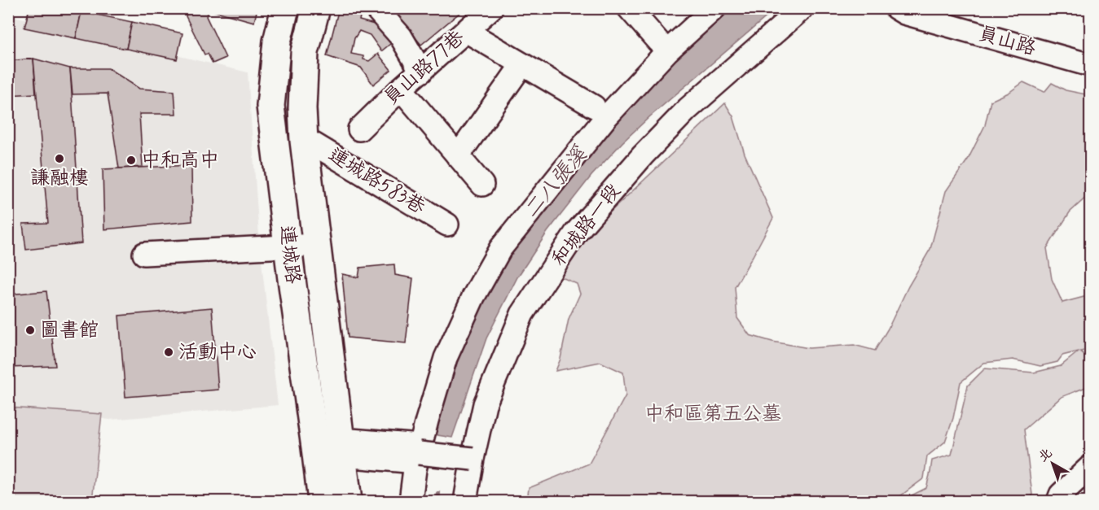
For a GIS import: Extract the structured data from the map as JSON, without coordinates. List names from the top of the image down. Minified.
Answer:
{"streets":{"main road":["連城路"],"street":["員山路","員山路77巷","連城路583巷","和城路一段"]},"crossings":[["連城路583巷","連城路"]],"water":["二八張溪"],"parks":["中和區第五公墓"],"places":["謙融樓","中和高中","圖書館","活動中心"],"north":"top left"}
